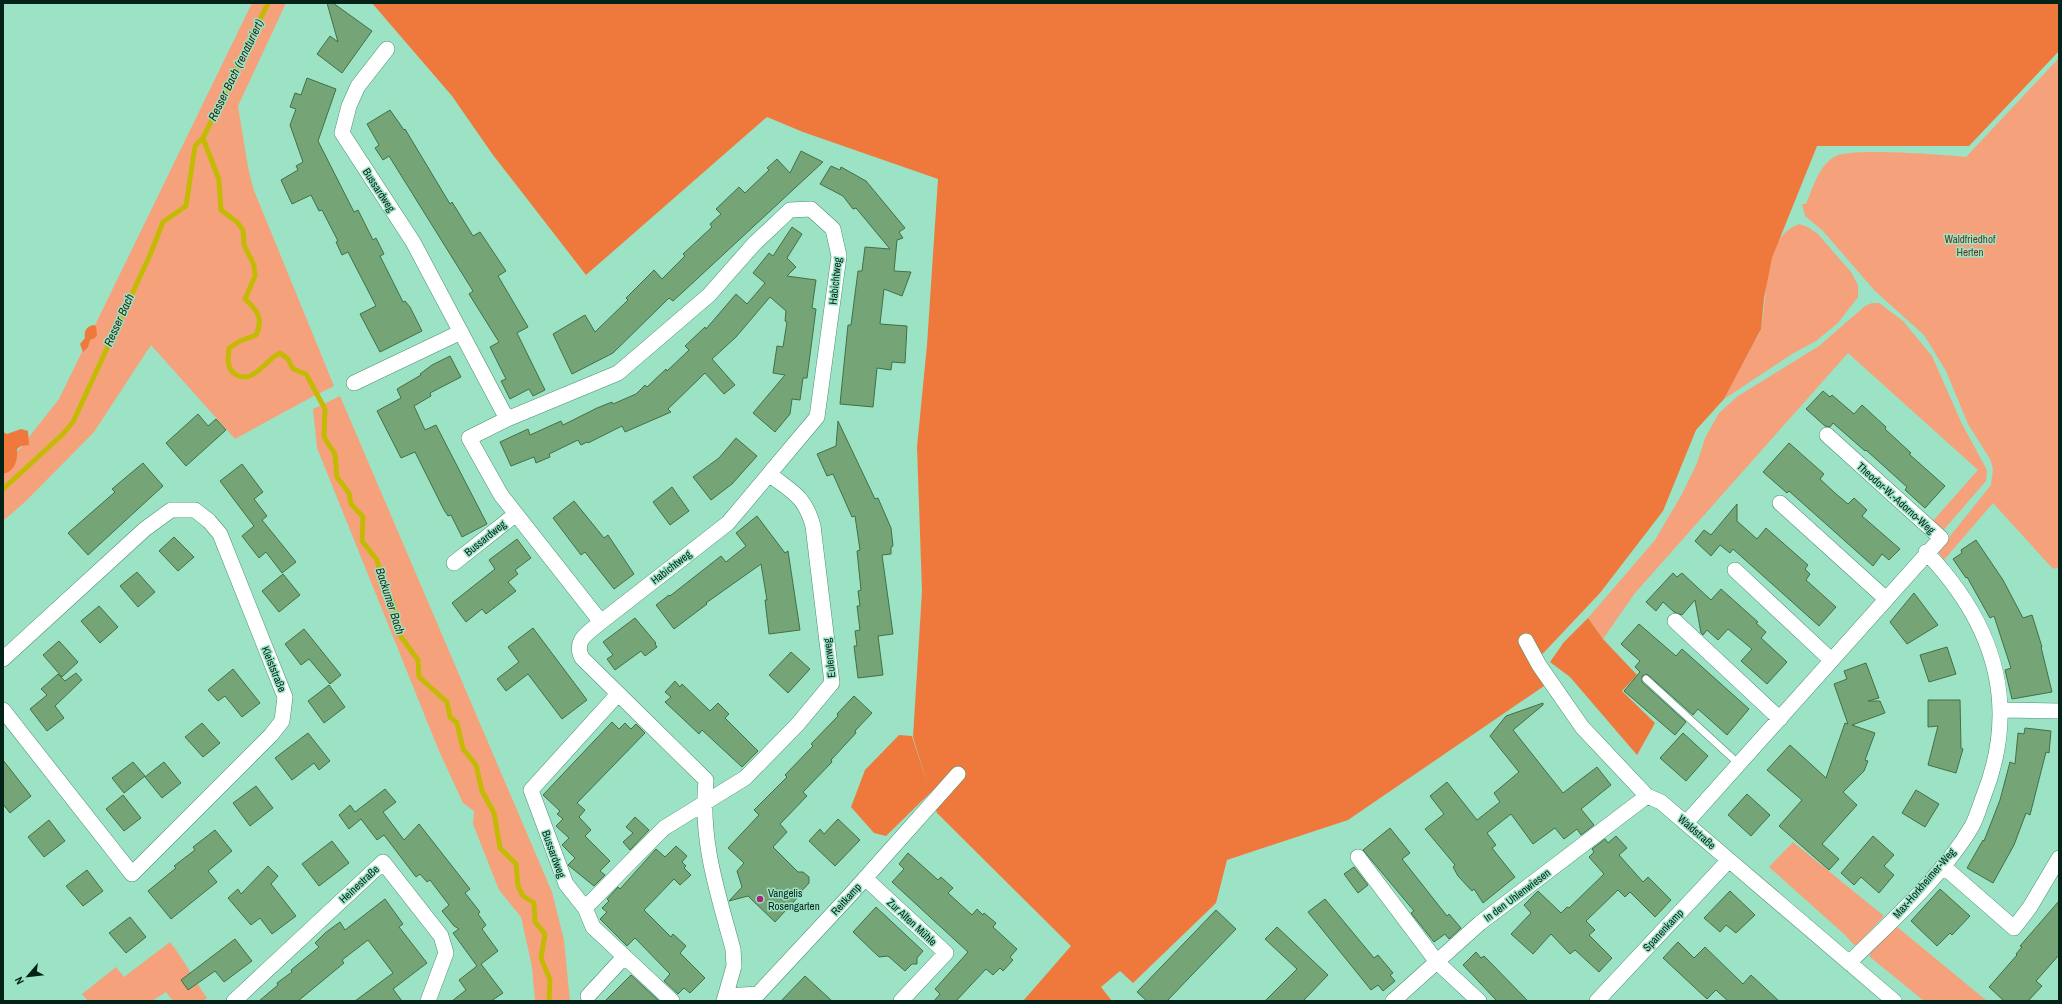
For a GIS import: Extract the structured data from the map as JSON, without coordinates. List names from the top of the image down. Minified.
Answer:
{"streets":{"street":["Bussardweg","Habichtweg","Theodor-W.-Adorno-Weg","Eulenweg","Kleiststraße","Waldstraße","Max-Horkheimer-Weg","Heinestraße","In den Uhlenwiesen","Reitkamp","Zur Alten Mühle","Spanenkamp"]},"crossings":[["Bussardweg","Habichtweg"],["Habichtweg","Eulenweg"],["Theodor-W.-Adorno-Weg","Waldstraße"],["Theodor-W.-Adorno-Weg","Max-Horkheimer-Weg"],["Waldstraße","Max-Horkheimer-Weg"],["Waldstraße","In den Uhlenwiesen"],["Waldstraße","Spanenkamp"],["Reitkamp","Zur Alten Mühle"]],"water":["Resser Bach (renaturiert)","Resser Bach","Backumer Bach"],"parks":["Waldfriedhof Herten"],"places":["Vangelis Rosengarten"],"north":"bottom left"}
